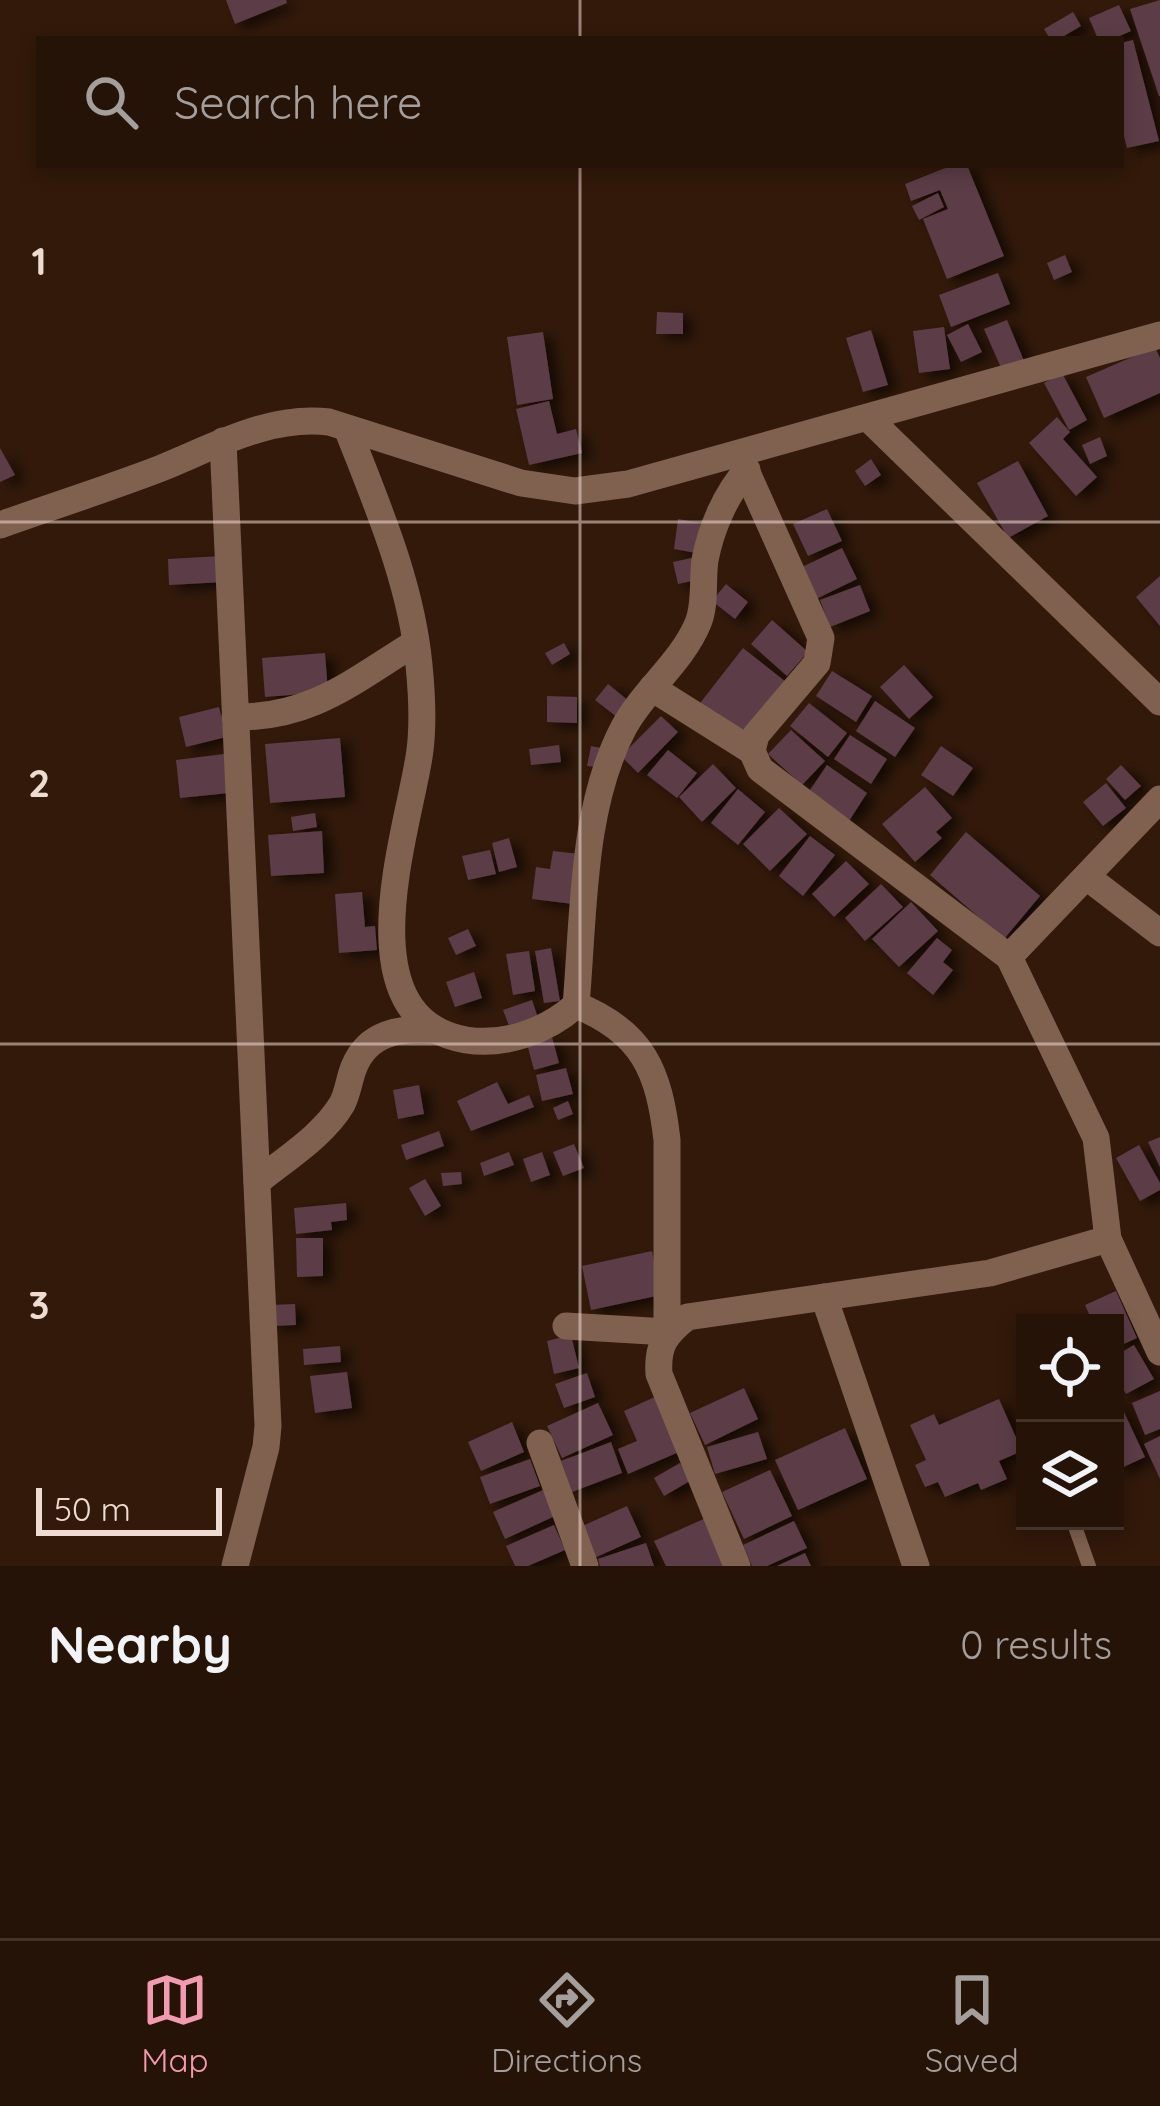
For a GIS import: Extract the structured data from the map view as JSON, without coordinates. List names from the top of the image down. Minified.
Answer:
{"scale_bar":"50 m","page":{"search":"Search here","scale":"50 m","heading":["Nearby","0 results"],"nav":["Map","Directions","Saved"]},"grid":{"rows":["1","2","3"]}}
